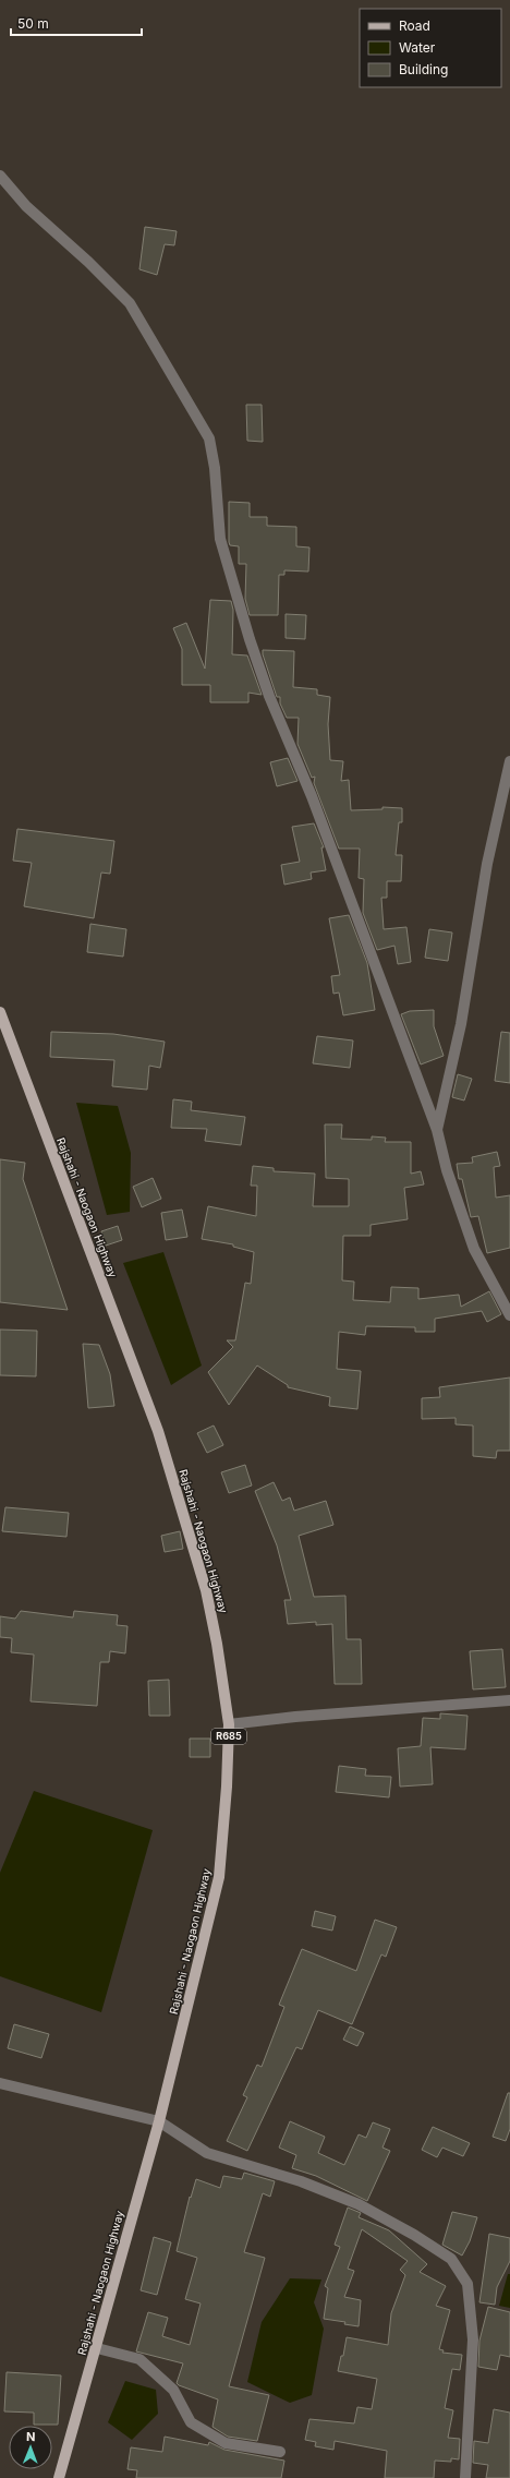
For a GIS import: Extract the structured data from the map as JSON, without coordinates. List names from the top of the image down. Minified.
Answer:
{"streets":{"main road":["Rajshahi - Naogaon Highway","R685"]},"legend":["Road","Water","Building"],"scale_bar":"50 m","north":"top"}
